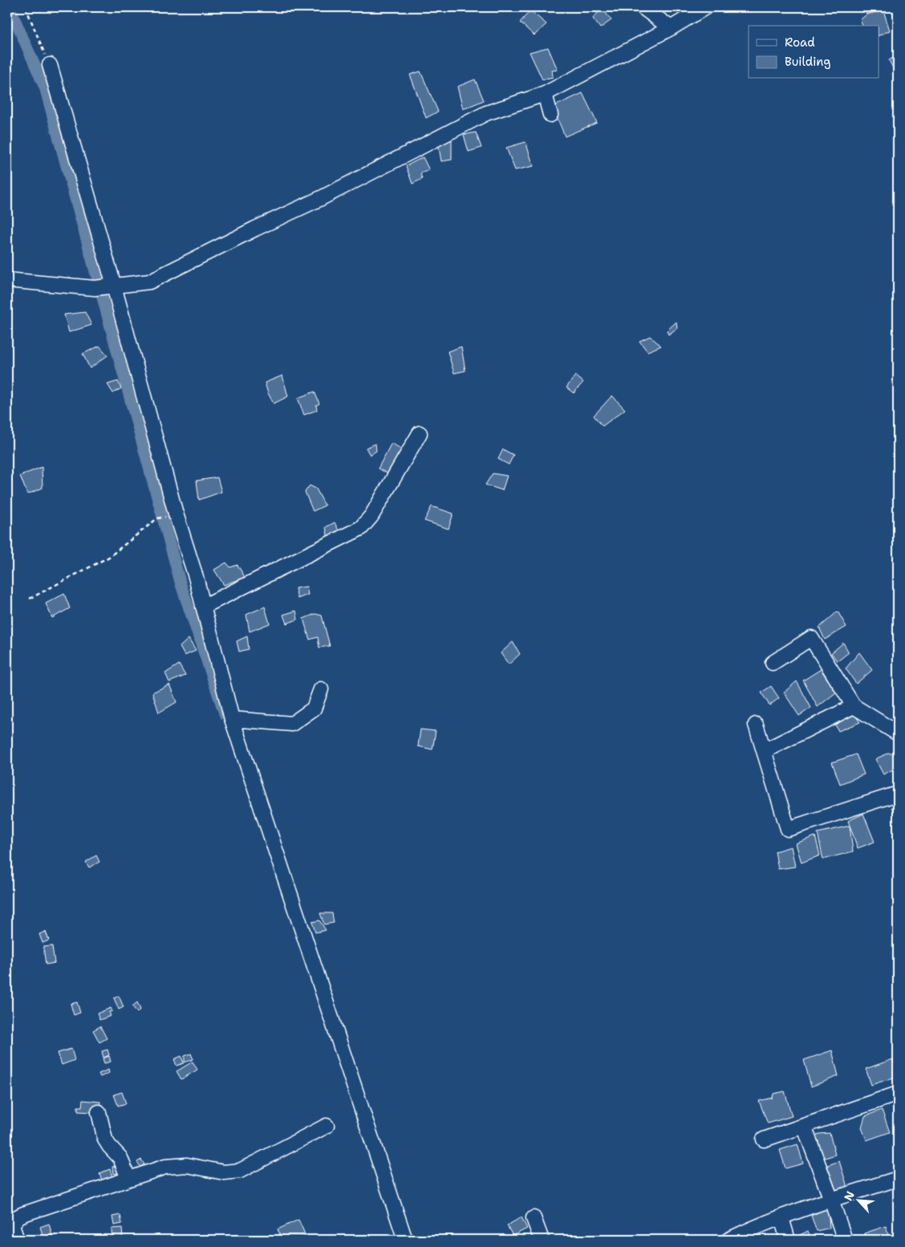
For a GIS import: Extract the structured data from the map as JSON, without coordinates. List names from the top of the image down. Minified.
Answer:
{"legend":["Road","Building"],"north":"top left"}
